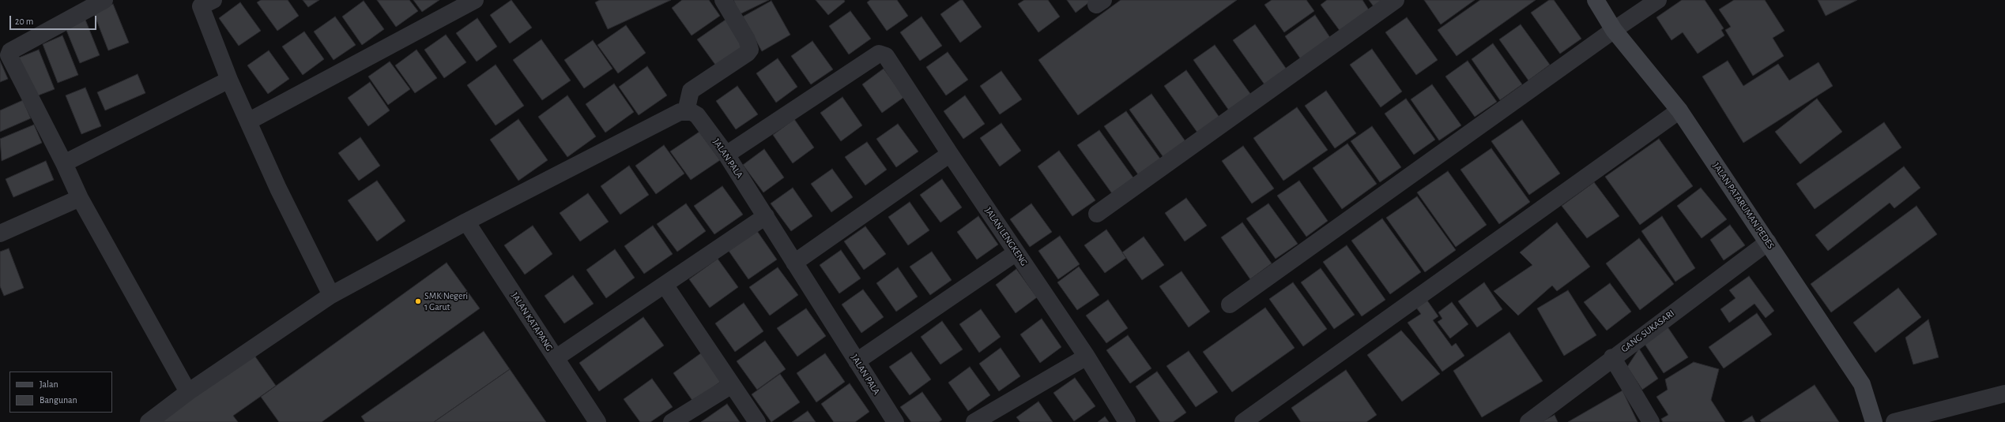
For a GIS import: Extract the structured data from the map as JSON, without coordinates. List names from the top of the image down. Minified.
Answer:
{"streets":{"street":["JALAN PALA","JALAN PATARUMAN PEDES","JALAN LENGKENG","JALAN KATAPANG","GANG SUKASARI"]},"crossings":[["JALAN PALA","JALAN LENGKENG"],["JALAN PATARUMAN PEDES","GANG SUKASARI"]],"places":["SMK Negeri 1 Garut"],"legend":["Jalan","Bangunan"],"scale_bar":"20 m"}
